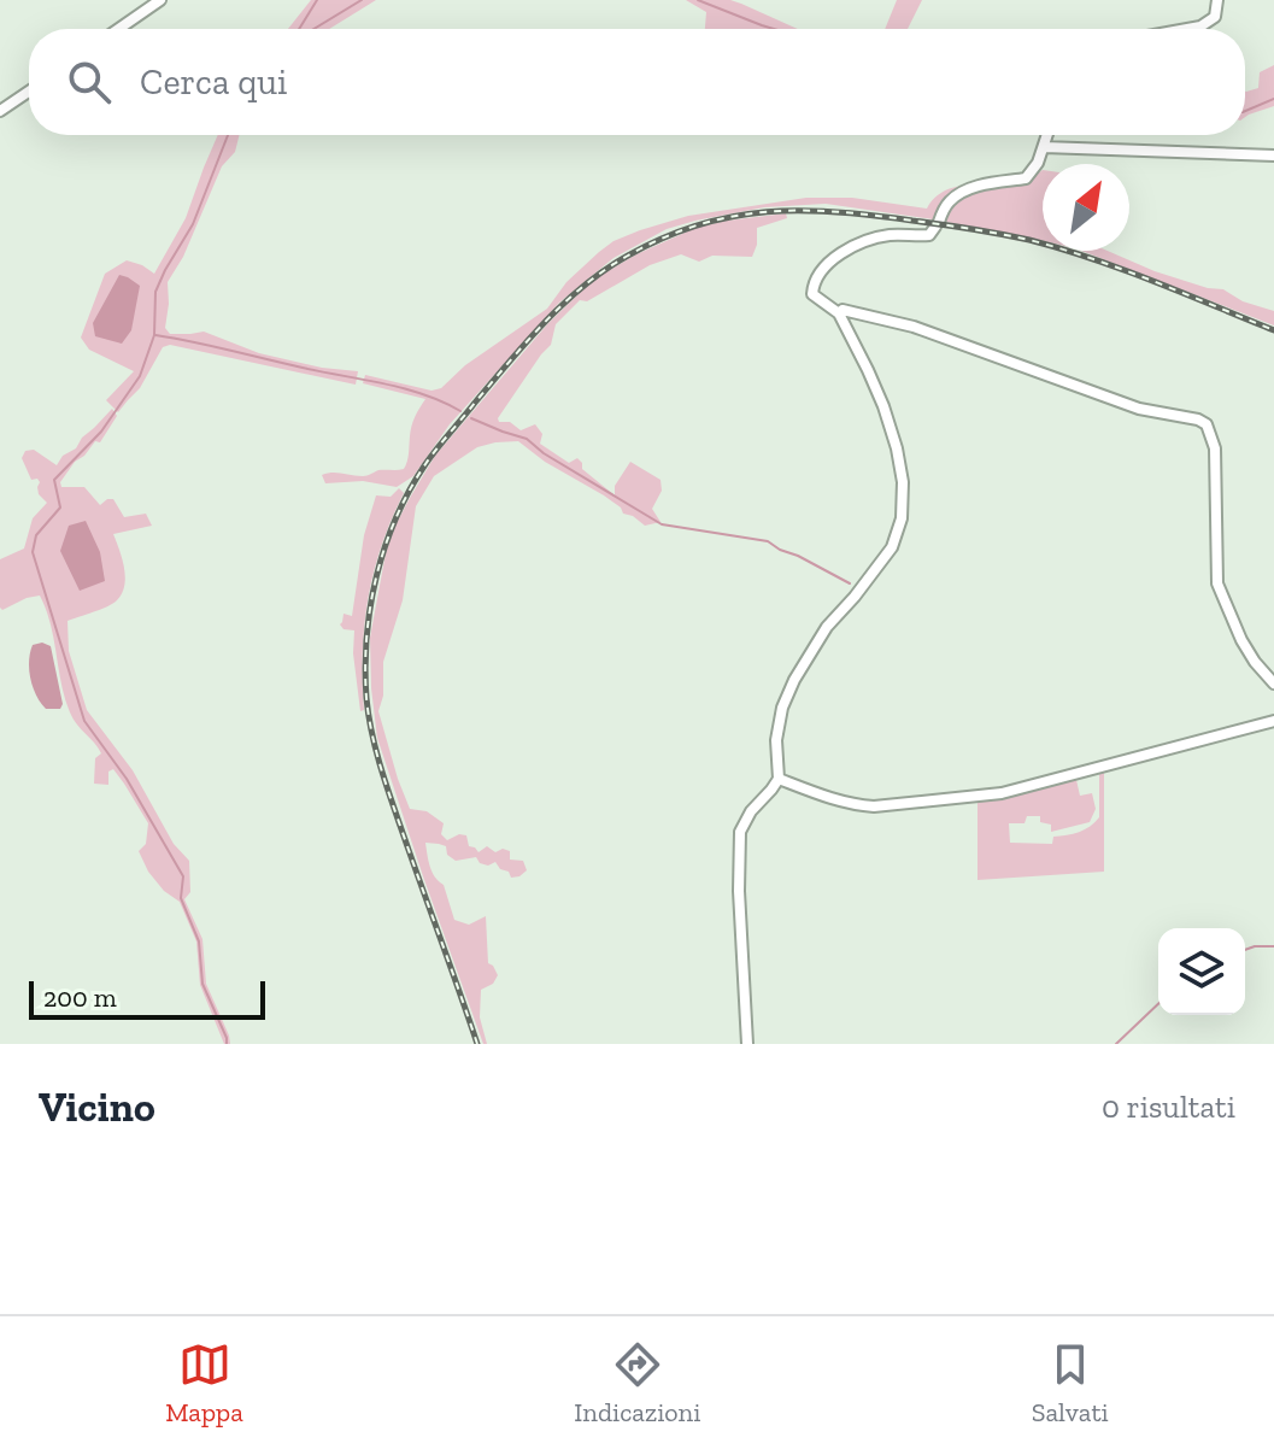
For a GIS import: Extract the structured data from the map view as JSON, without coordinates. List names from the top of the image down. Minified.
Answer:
{"scale_bar":"200 m","north":"top right","page":{"search":"Cerca qui","scale":"200 m","heading":["Vicino","0 risultati"],"nav":["Mappa","Indicazioni","Salvati"]}}
